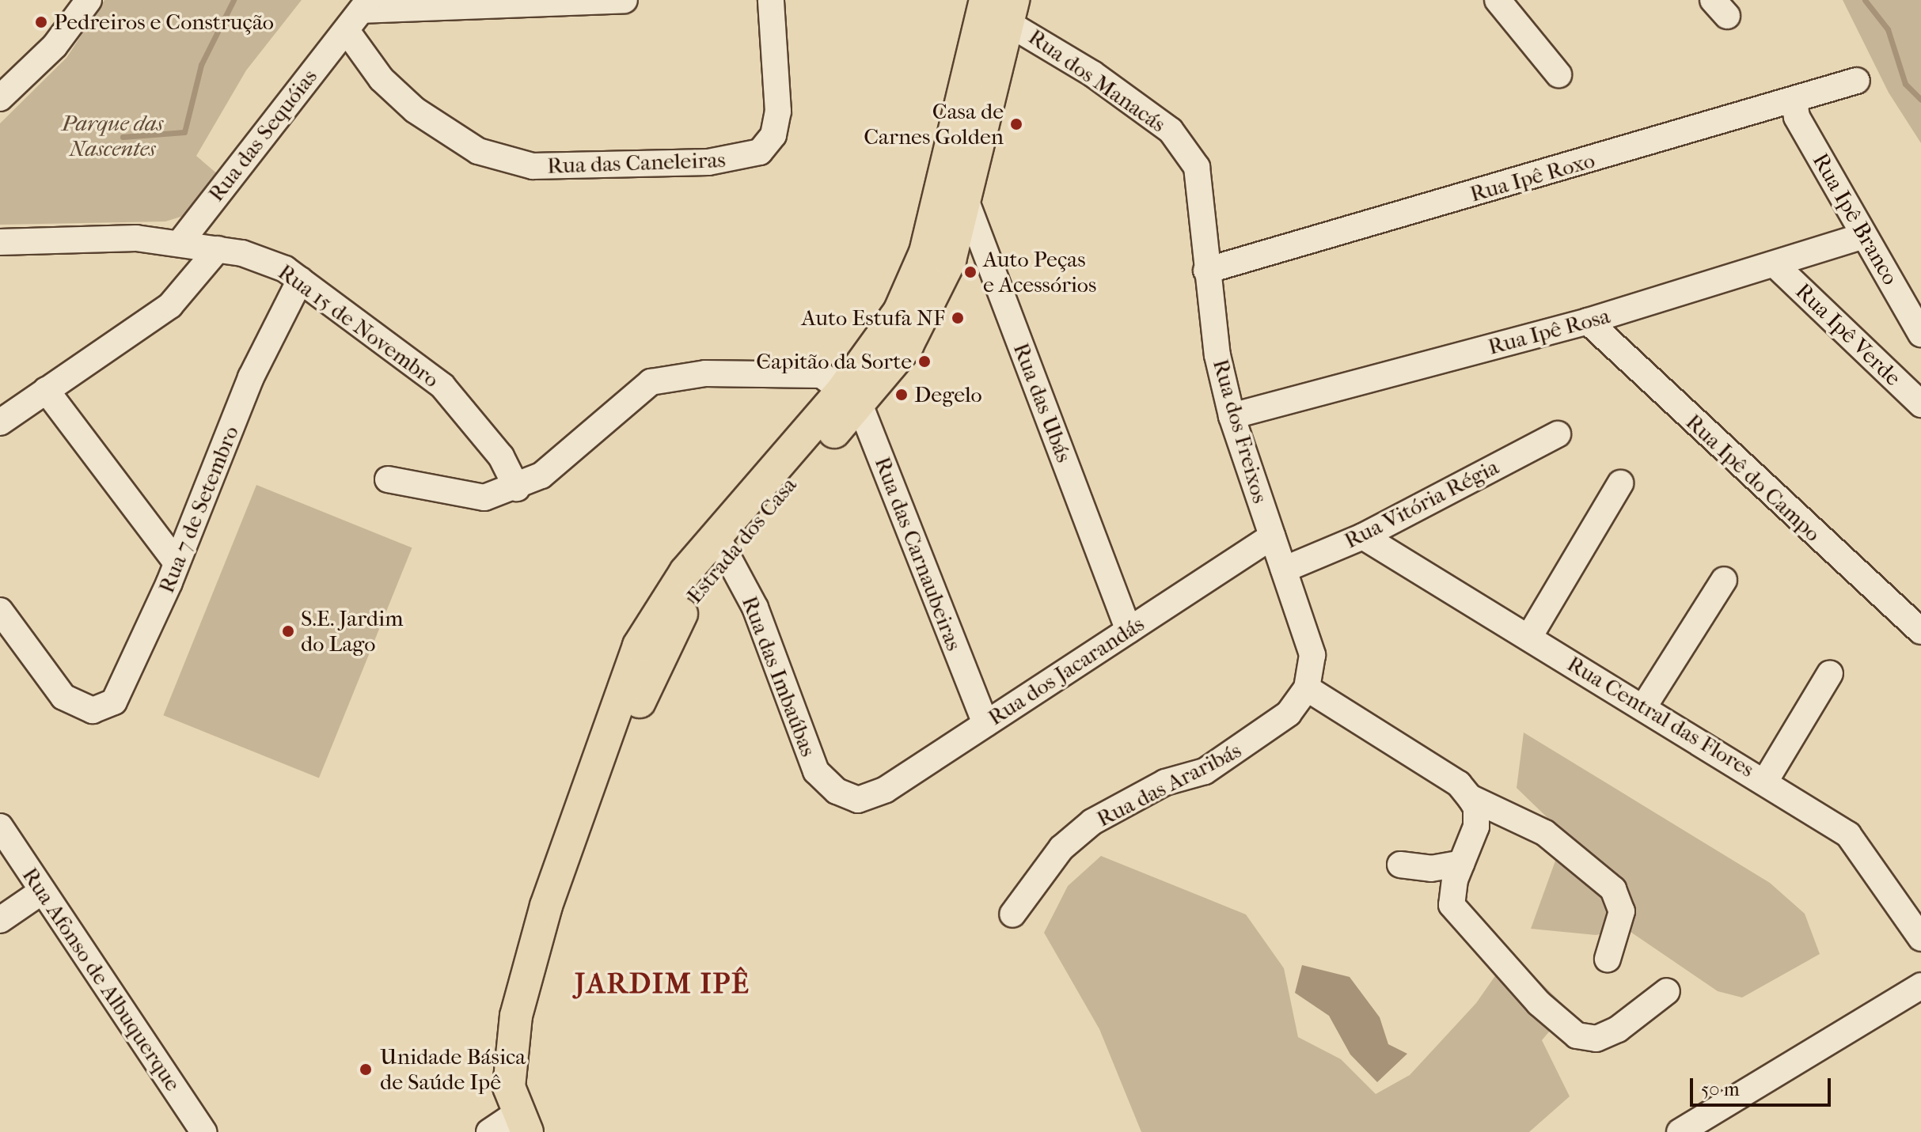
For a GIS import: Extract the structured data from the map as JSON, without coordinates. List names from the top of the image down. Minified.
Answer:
{"streets":{"main road":["Estrada dos Casa"],"street":["Rua dos Manacás","Rua das Sequóias","Rua das Caneleiras","Rua Ipê Roxo","Rua Ipê Branco","Rua 15 de Novembro","Rua Ipê Rosa","Rua Ipê Verde","Rua das Ubás","Rua dos Freixos","Rua Ipê do Campo","Rua Vitória Régia","Rua 7 de Setembro","Rua das Carnaubeiras","Rua dos Jacarandás","Rua das Imbaúbas","Rua Central das Flores","Rua das Araribás","Rua Afonso de Albuquerque"]},"crossings":[["Rua dos Manacás","Rua dos Freixos"],["Rua dos Manacás","Estrada dos Casa"],["Rua das Sequóias","Rua das Caneleiras"],["Rua das Sequóias","Rua 15 de Novembro"],["Rua Ipê Roxo","Rua Ipê Branco"],["Rua Ipê Roxo","Rua dos Freixos"],["Rua Ipê Branco","Rua Ipê Rosa"],["Rua 15 de Novembro","Rua 7 de Setembro"],["Rua Ipê Rosa","Rua Ipê Verde"],["Rua Ipê Rosa","Rua dos Freixos"],["Rua Ipê Rosa","Rua Ipê do Campo"],["Rua das Ubás","Estrada dos Casa"],["Rua das Ubás","Rua dos Jacarandás"],["Rua dos Freixos","Rua Vitória Régia"],["Rua dos Freixos","Rua dos Jacarandás"],["Rua dos Freixos","Rua das Araribás"],["Rua Vitória Régia","Rua Central das Flores"],["Estrada dos Casa","Rua das Carnaubeiras"],["Estrada dos Casa","Rua das Imbaúbas"],["Rua das Carnaubeiras","Rua dos Jacarandás"],["Rua dos Jacarandás","Rua das Imbaúbas"]],"districts":["JARDIM IPÊ"],"parks":["Parque das Nascentes"],"places":["Pedreiros e Construção","Casa de Carnes Golden","Auto Peças e Acessórios","Auto Estufa NF","Capitão da Sorte","Degelo","S.E. Jardim do Lago","Unidade Básica de Saúde Ipê"],"scale_bar":"50 m"}
